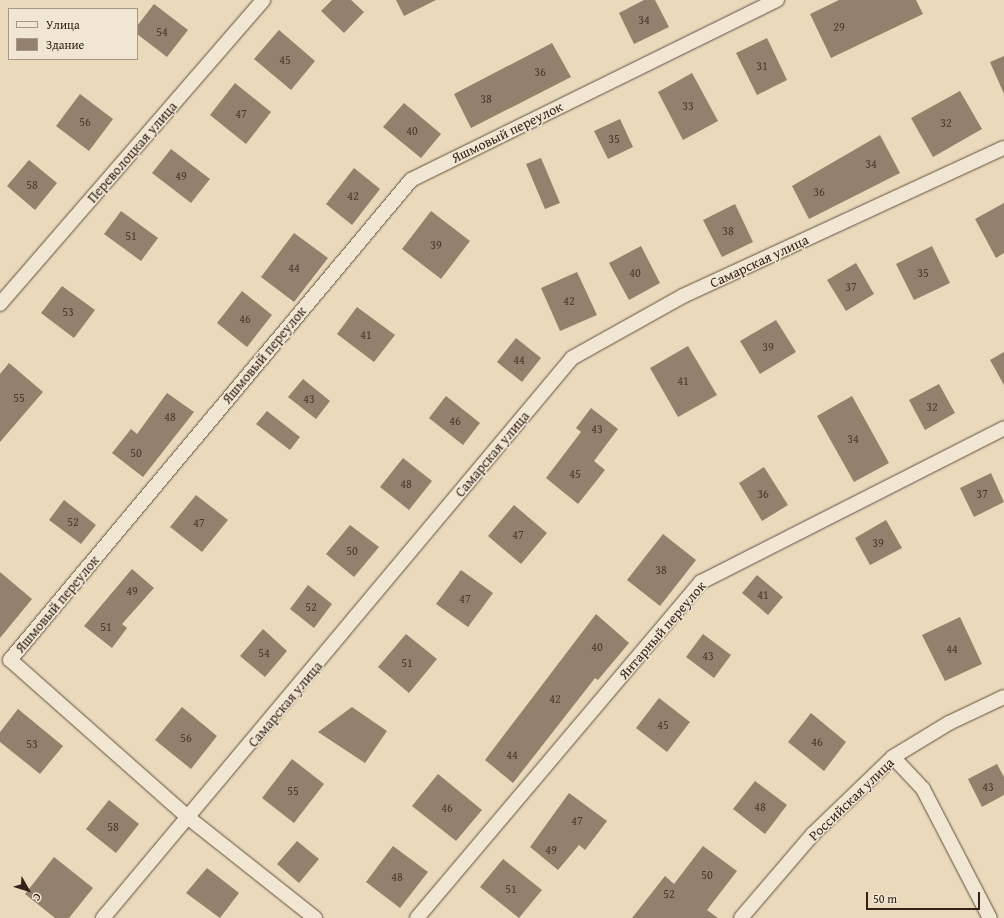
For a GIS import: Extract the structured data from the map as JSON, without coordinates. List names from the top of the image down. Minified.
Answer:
{"streets":{"street":["Яшмовый переулок","Переволоцкая улица","Самарская улица","Янтарный переулок","Российская улица"]},"crossings":[["Яшмовый переулок","Самарская улица"]],"house_numbers":["34","29","54","45","31","36","38","33","47","56","32","40","35","34","49","58","36","42","38","51","39","44","40","35","37","42","53","46","41","39","44","41","55","43","32","48","46","43","34","50","45","48","36","37","52","47","47","39","50","38","49","41","47","52","51","40","44","54","43","51","42","45","56","46","53","44","43","55","48","46","47","58","49","50","48","51","52"],"legend":["Улица","Здание"],"scale_bar":"50 m","north":"bottom right"}
